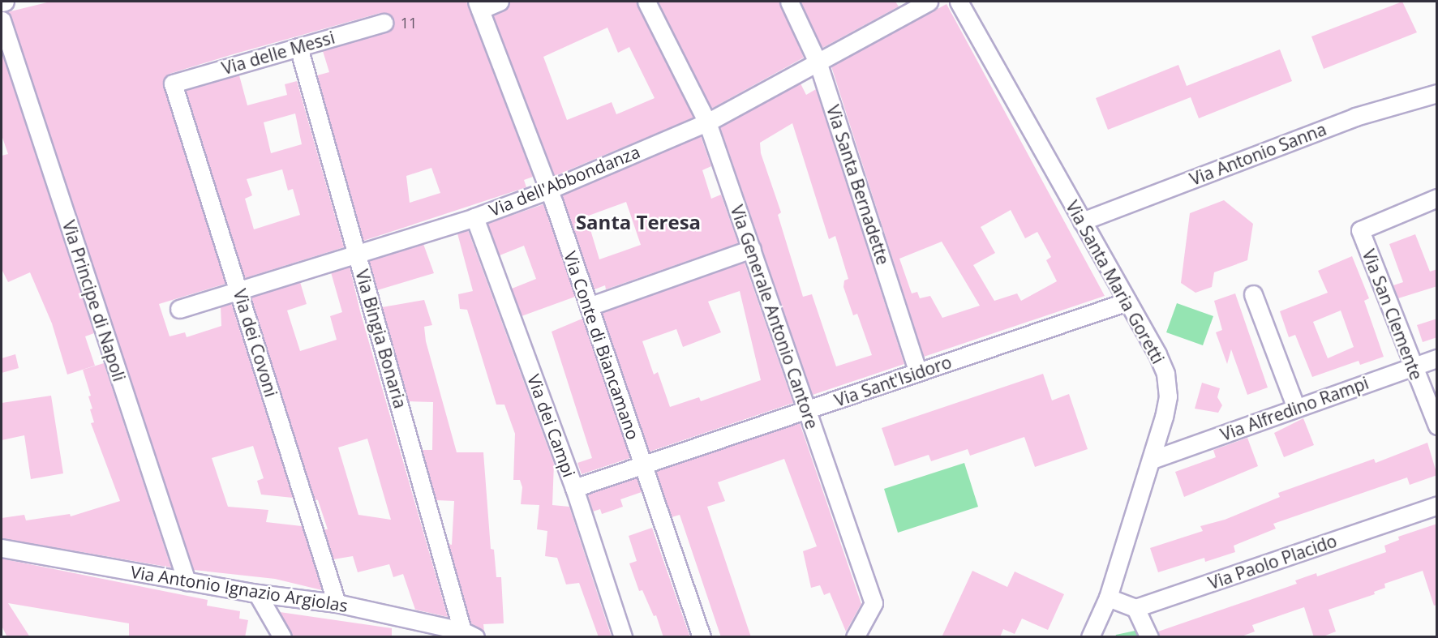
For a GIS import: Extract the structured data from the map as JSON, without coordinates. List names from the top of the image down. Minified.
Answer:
{"streets":{"street":["Via delle Messi","Via Antonio Sanna","Via dell'Abbondanza","Via Santa Bernadette","Via Santa Maria Goretti","Via Principe di Napoli","Via San Clemente","Via Generale Antonio Cantore","Via Bingia Bonaria","Via dei Covoni","Via Conte di Biancamano","Via Sant'Isidoro","Via Alfredino Rampi","Via dei Campi","Via Paolo Placido","Via Antonio Ignazio Argiolas"]},"crossings":[["Via delle Messi","Via Bingia Bonaria"],["Via delle Messi","Via dei Covoni"],["Via Antonio Sanna","Via Santa Maria Goretti"],["Via dell'Abbondanza","Via Santa Bernadette"],["Via dell'Abbondanza","Via Generale Antonio Cantore"],["Via dell'Abbondanza","Via Bingia Bonaria"],["Via dell'Abbondanza","Via dei Covoni"],["Via dell'Abbondanza","Via Conte di Biancamano"],["Via dell'Abbondanza","Via dei Campi"],["Via Santa Bernadette","Via Sant'Isidoro"],["Via Santa Maria Goretti","Via Sant'Isidoro"],["Via Santa Maria Goretti","Via Alfredino Rampi"],["Via Principe di Napoli","Via Antonio Ignazio Argiolas"],["Via San Clemente","Via Alfredino Rampi"],["Via Generale Antonio Cantore","Via Sant'Isidoro"],["Via Bingia Bonaria","Via Antonio Ignazio Argiolas"],["Via dei Covoni","Via Antonio Ignazio Argiolas"],["Via Conte di Biancamano","Via Sant'Isidoro"],["Via Sant'Isidoro","Via dei Campi"]],"districts":["Santa Teresa"],"house_numbers":["11"]}
